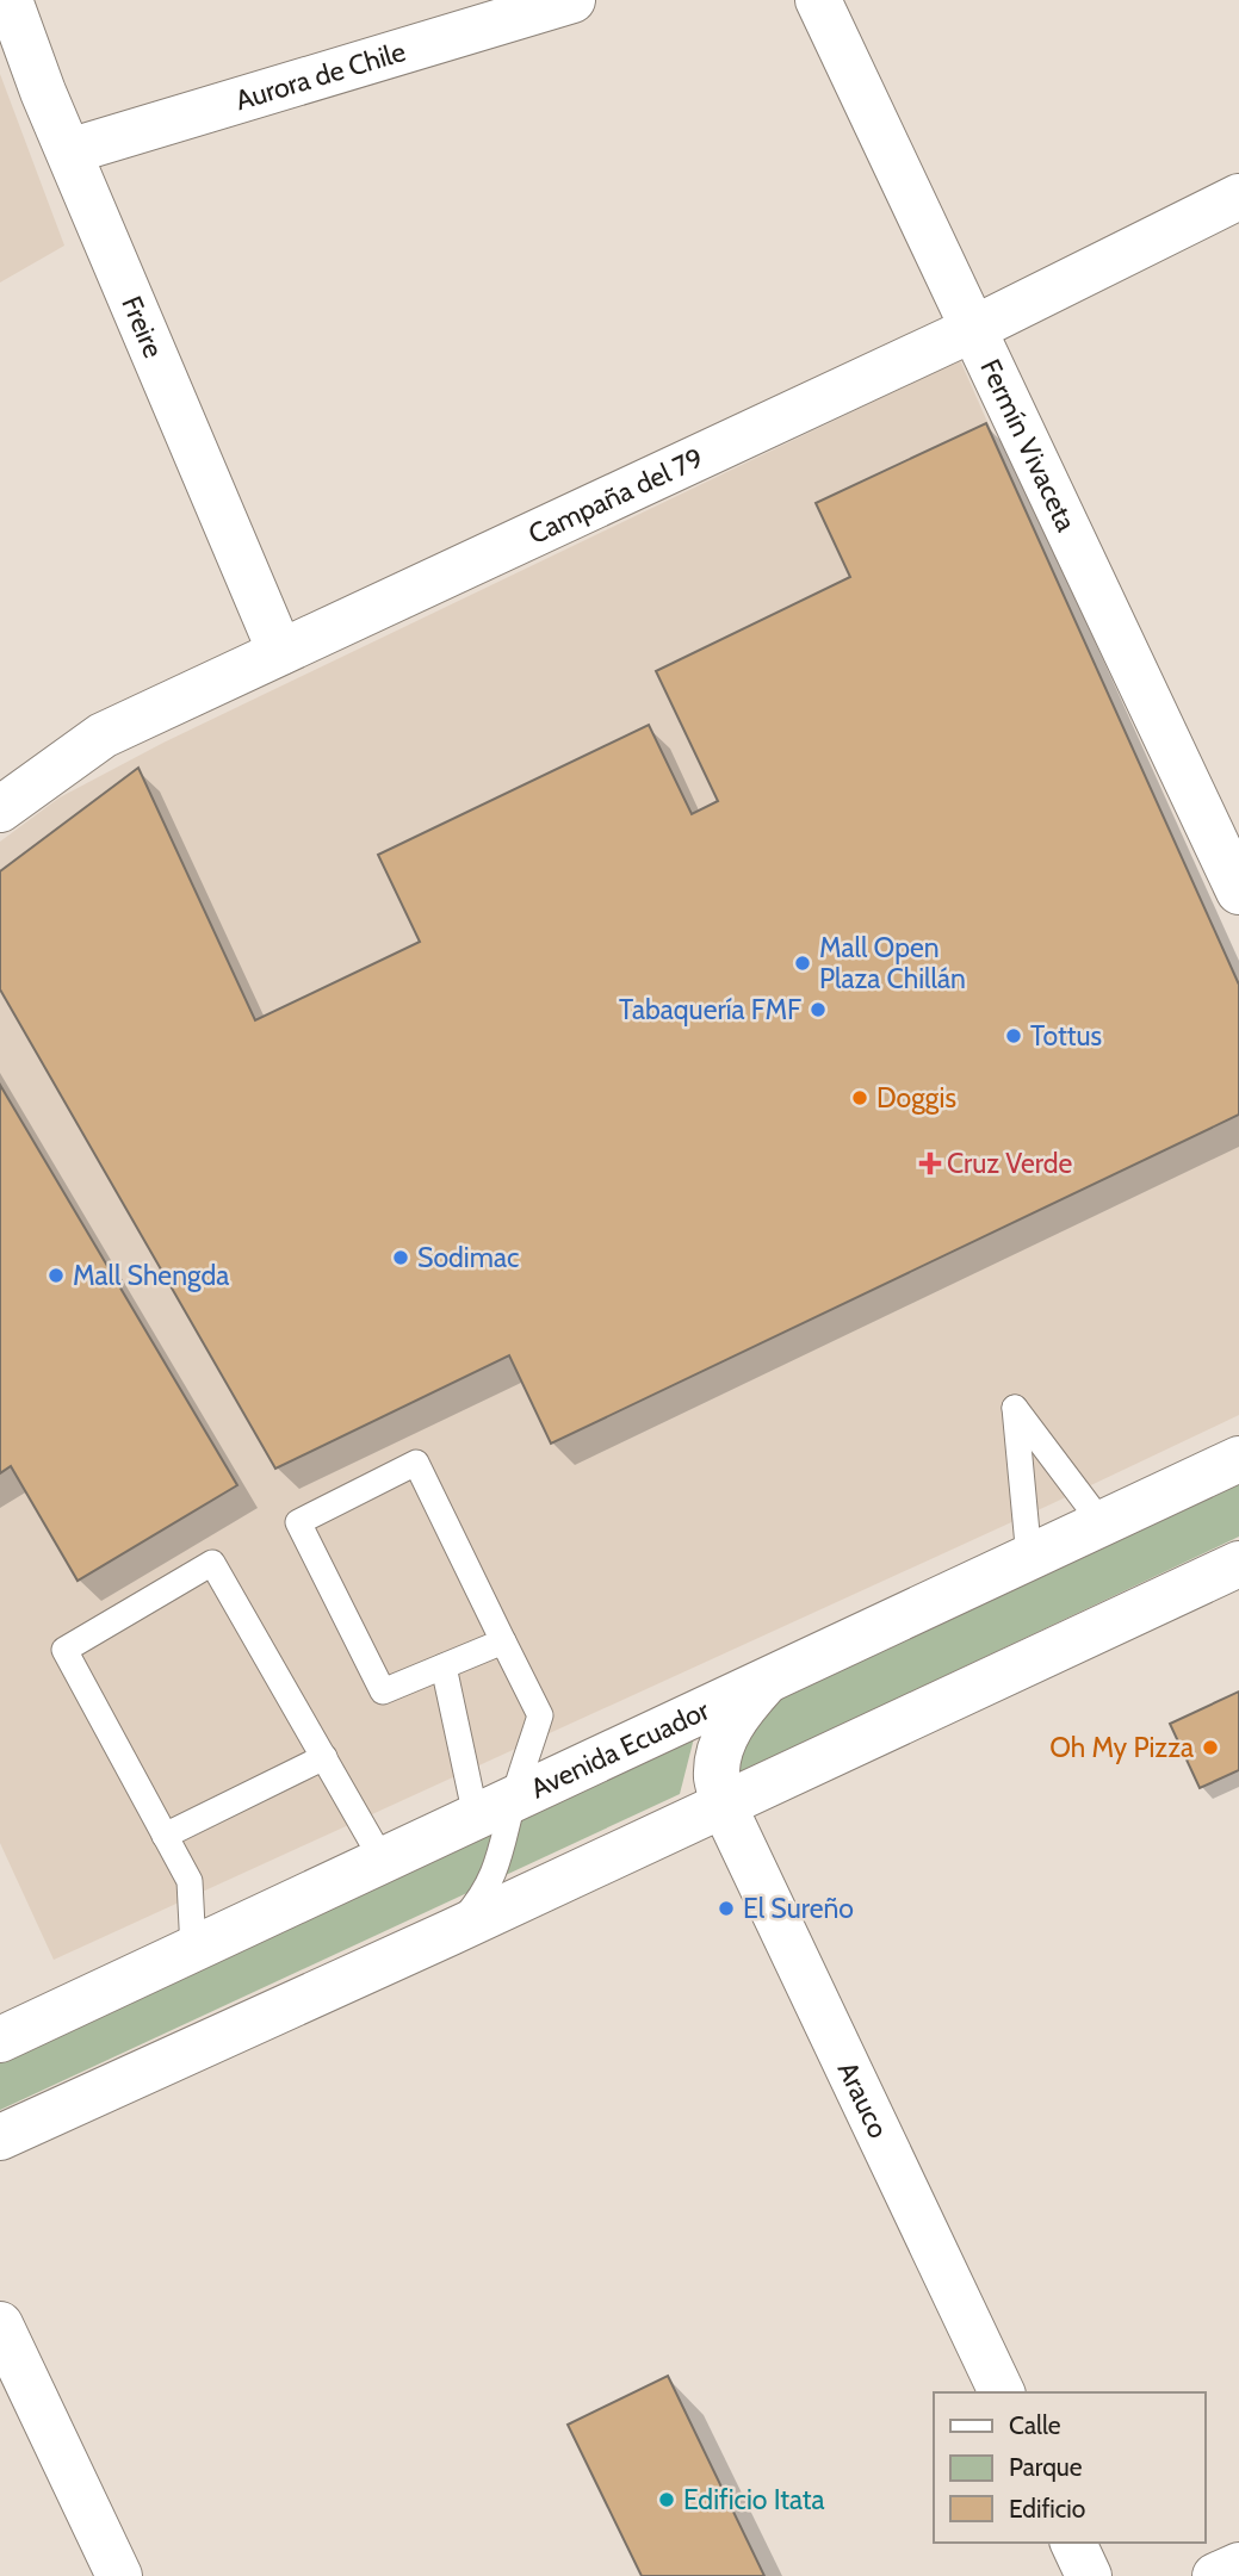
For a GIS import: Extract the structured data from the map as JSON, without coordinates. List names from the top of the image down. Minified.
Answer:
{"streets":{"street":["Aurora de Chile","Freire","Fermín Vivaceta","Campaña del 79","Avenida Ecuador","Arauco"]},"crossings":[["Aurora de Chile","Freire"],["Freire","Campaña del 79"],["Fermín Vivaceta","Campaña del 79"],["Avenida Ecuador","Arauco"]],"places":{"other":["Mall Open Plaza Chillán","Tabaquería FMF","Tottus","Doggis","Sodimac","Mall Shengda","Oh My Pizza","El Sureño","Edificio Itata"],"health":["Cruz Verde"]},"legend":["Calle","Parque","Edificio"]}
